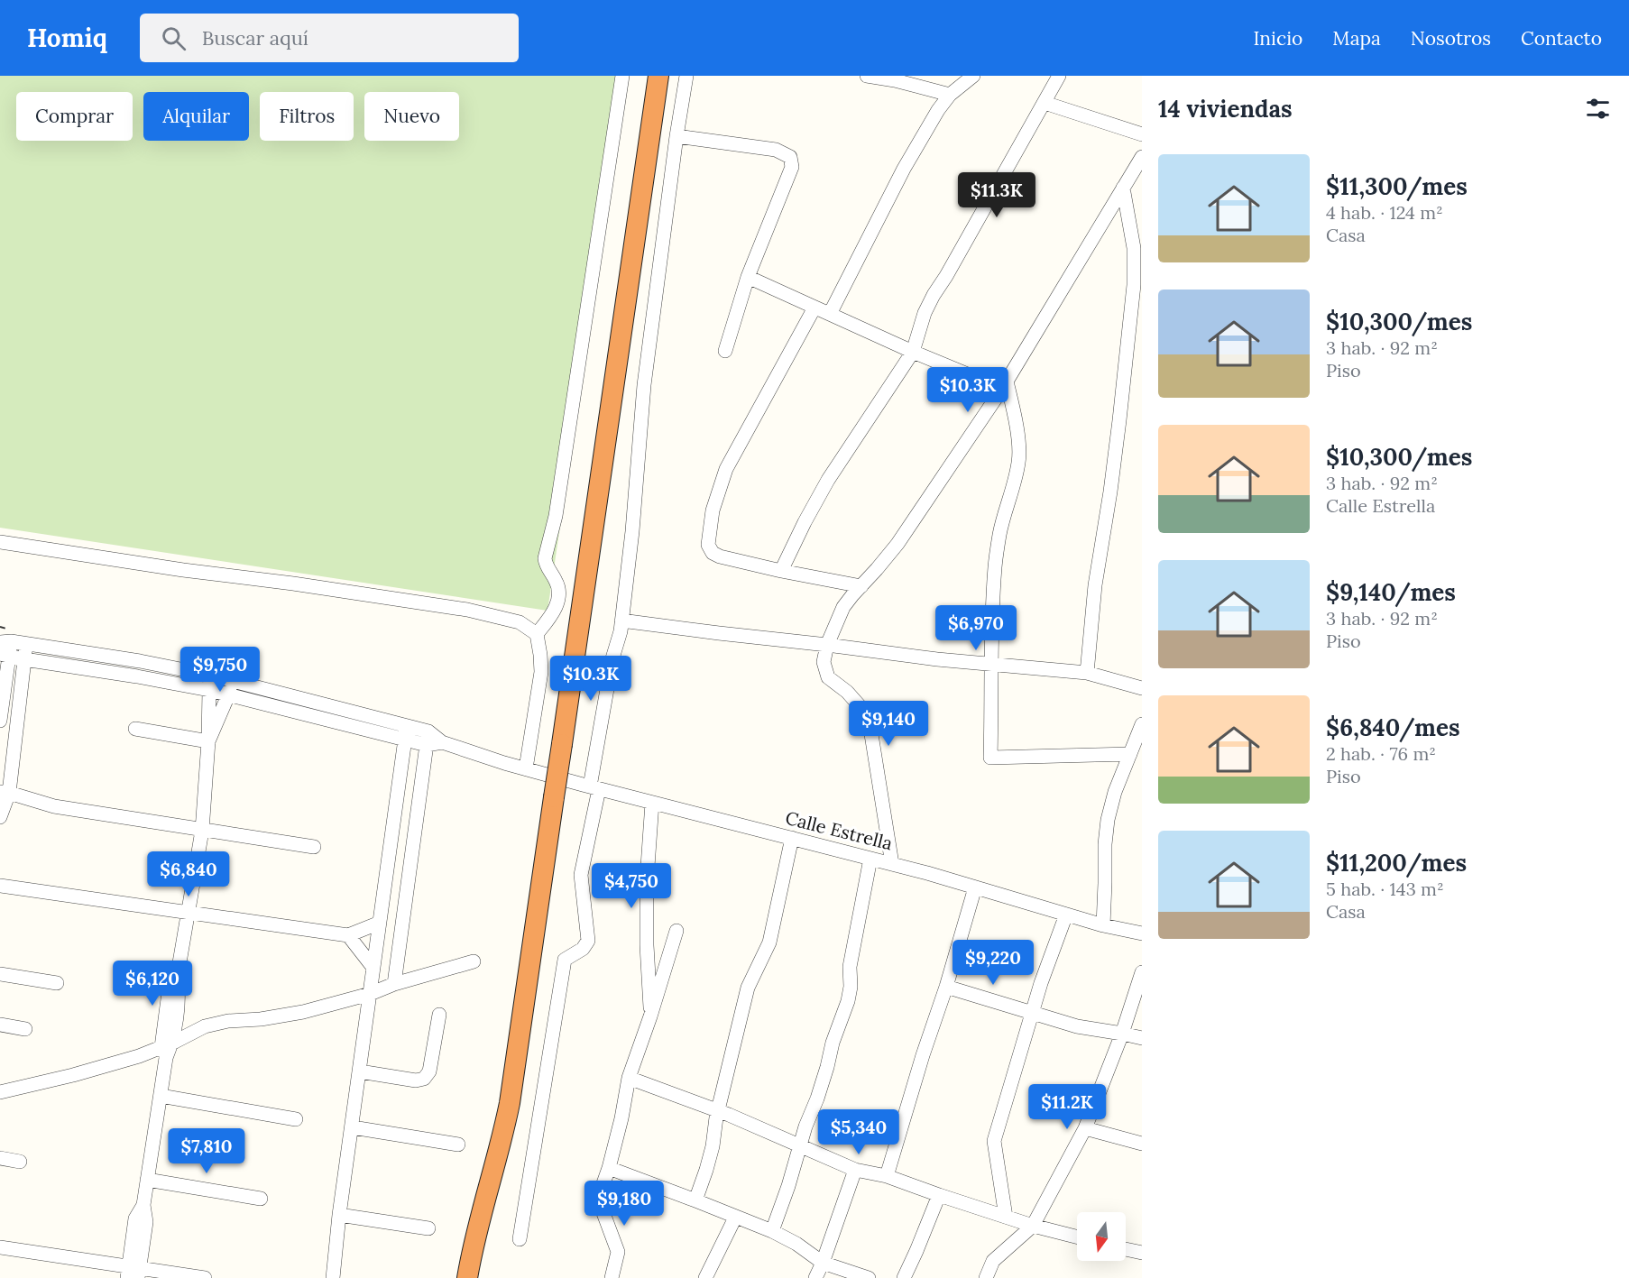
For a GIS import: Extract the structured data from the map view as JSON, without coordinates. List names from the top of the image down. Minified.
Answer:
{"streets":{"street":["Calle Estrella"]},"north":"bottom","page":{"header":"Homiq","search":"Buscar aquí","nav":["Inicio","Mapa","Nosotros","Contacto"],"heading":"14 viviendas","chip":["Comprar","Alquilar","Filtros","Nuevo"],"list":[{"name":"$11,300/mes","note":"4 hab. · 124 m² · Casa"},{"name":"$10,300/mes","note":"3 hab. · 92 m² · Piso"},{"name":"$10,300/mes","note":"3 hab. · 92 m² · Calle Estrella"},{"name":"$9,140/mes","note":"3 hab. · 92 m² · Piso"},{"name":"$6,840/mes","note":"2 hab. · 76 m² · Piso"},{"name":"$11,200/mes","note":"5 hab. · 143 m² · Casa"}],"price":["$11.3K","$10.3K","$6,970","$9,750","$10.3K","$9,140","$6,840","$4,750","$9,220","$6,120","$11.2K","$5,340","$7,810","$9,180"]}}
